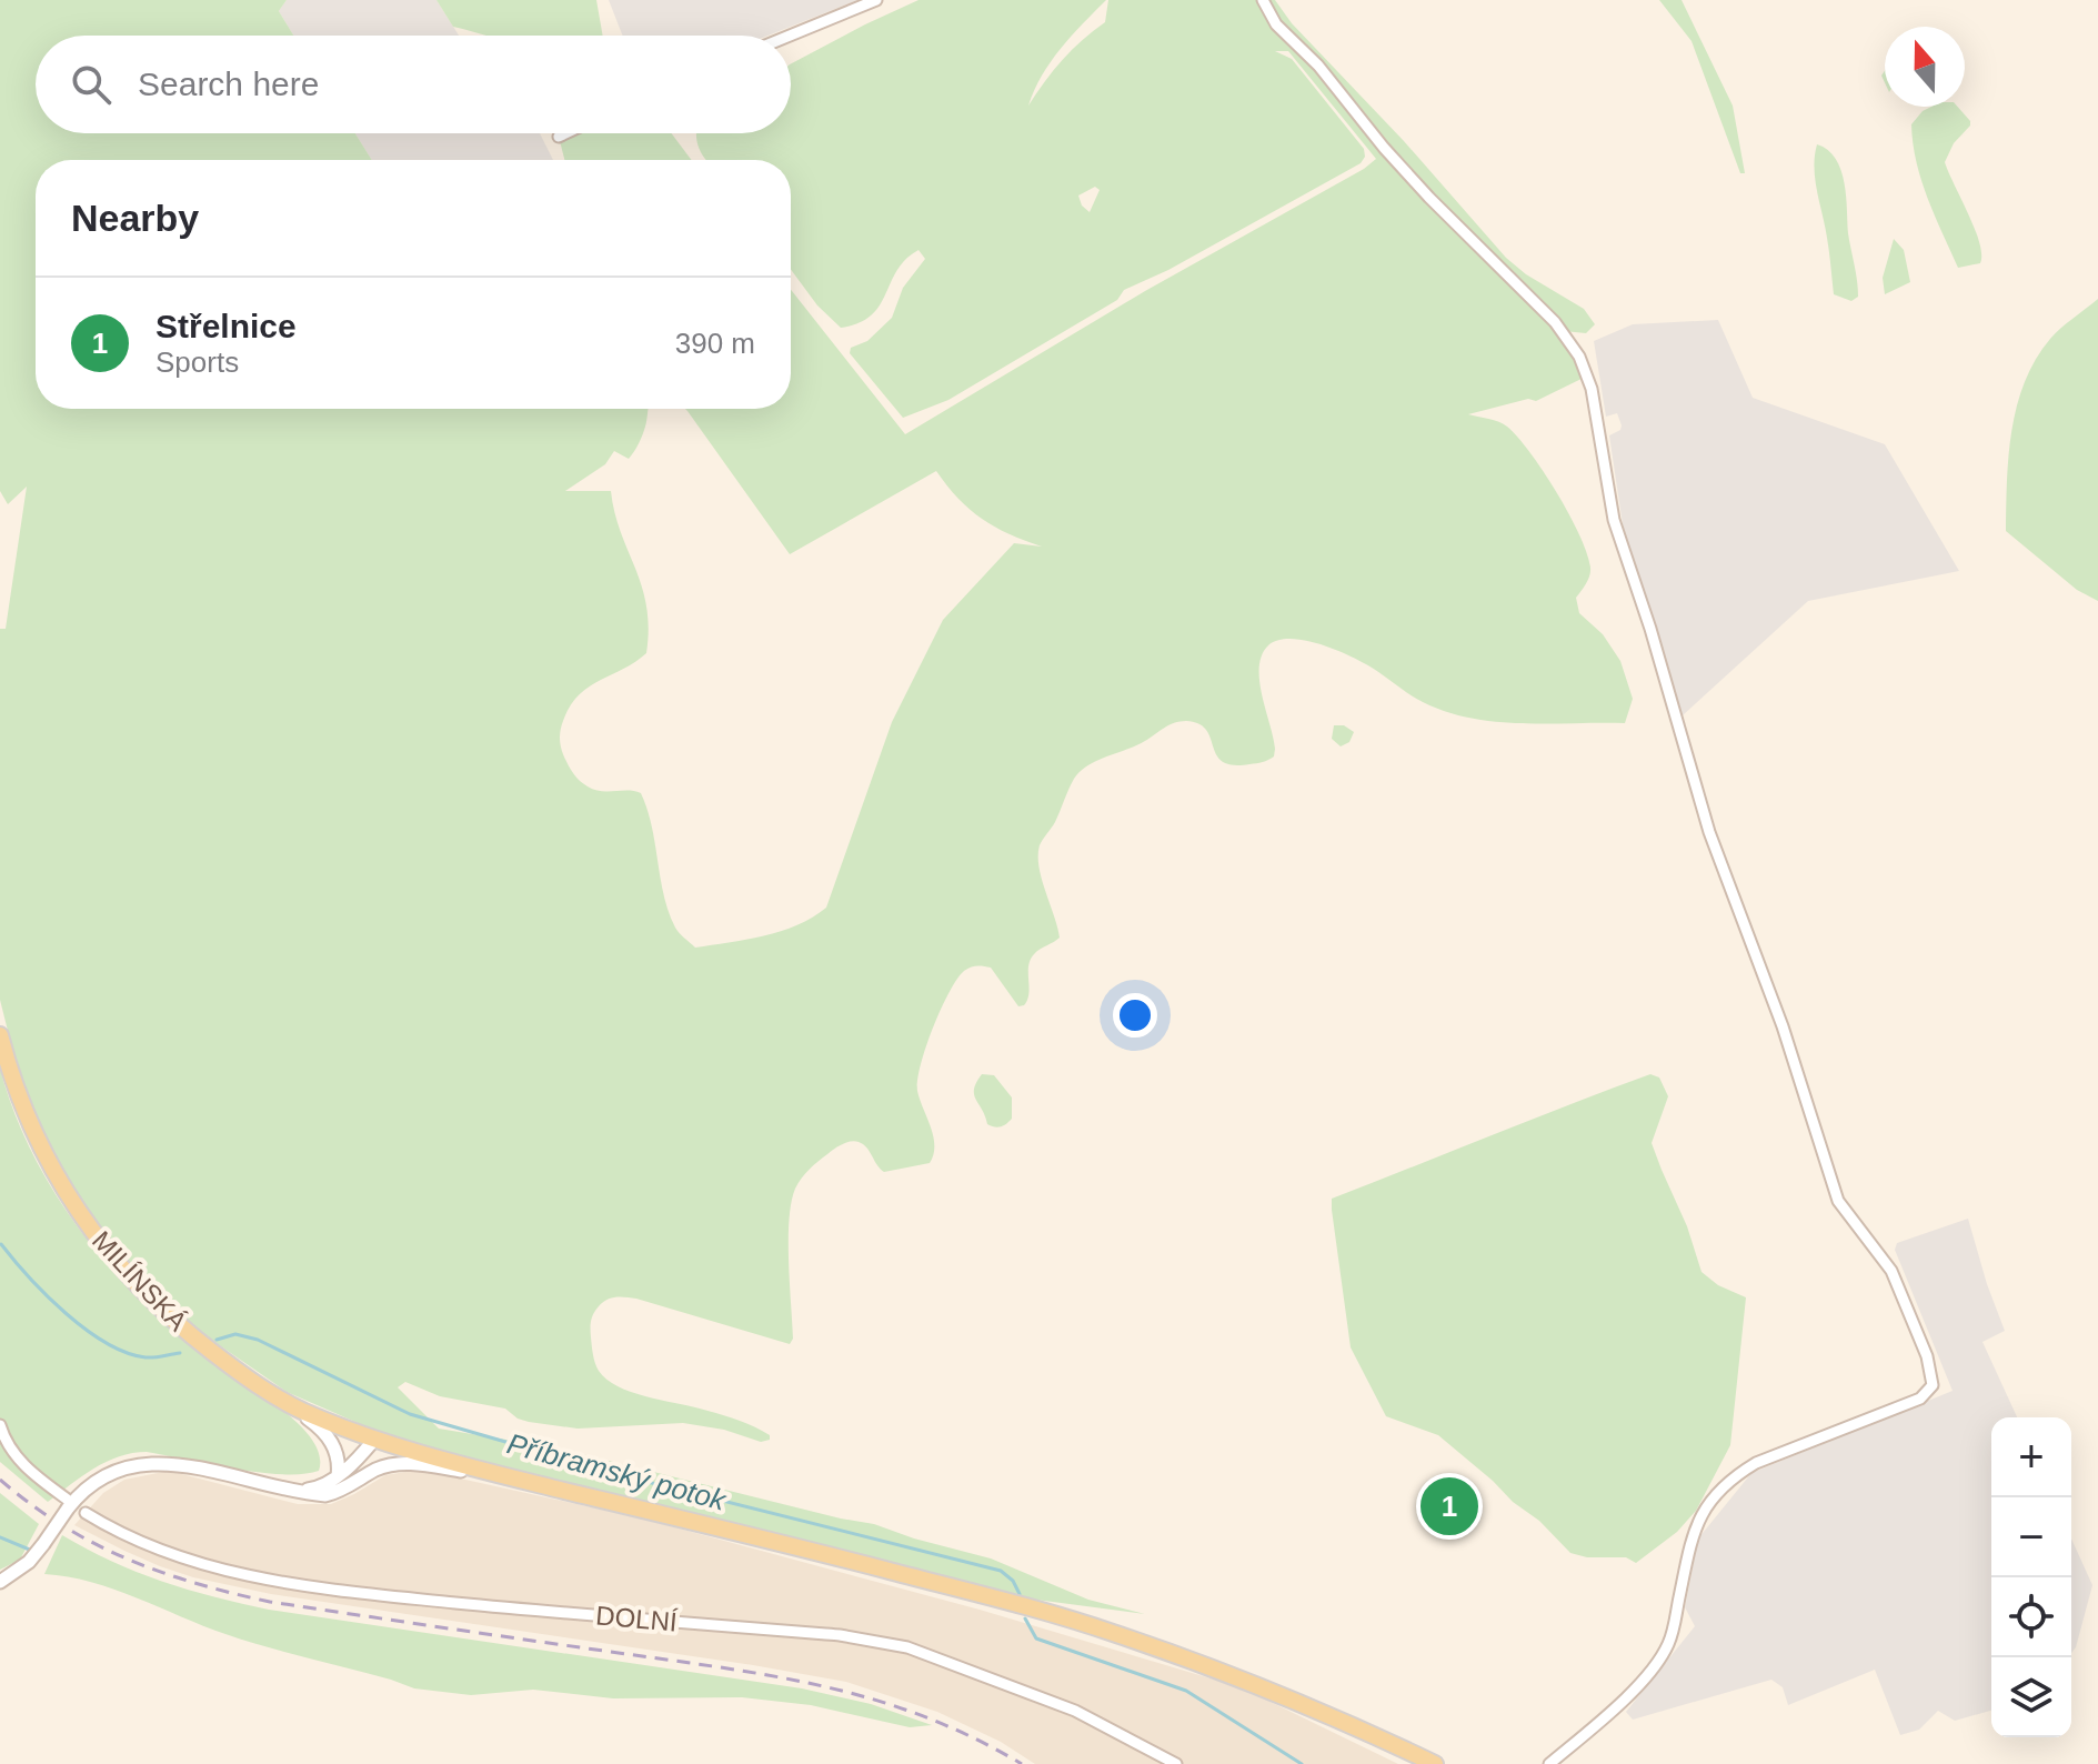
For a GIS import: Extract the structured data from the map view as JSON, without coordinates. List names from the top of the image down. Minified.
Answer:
{"streets":{"main road":["MILÍNSKÁ"],"street":["DOLNÍ"]},"water":["Příbramský potok"],"north":"top","page":{"search":"Search here","heading":"Nearby","list":[{"mark":"1","name":"Střelnice","note":"Sports","value":"390 m"}],"map_buttons":["+","−"],"pins":"1"}}
